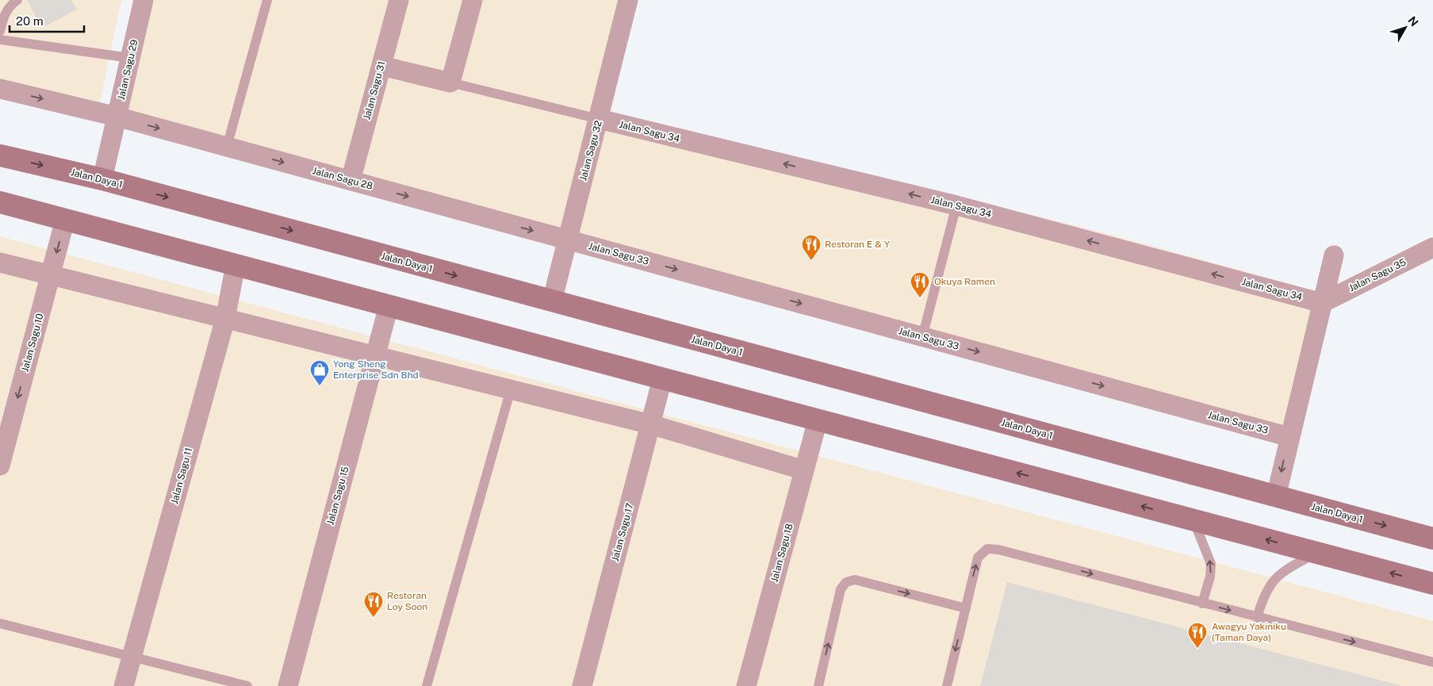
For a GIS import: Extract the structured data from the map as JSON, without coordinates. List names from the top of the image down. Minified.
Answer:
{"streets":{"main road":["Jalan Daya 1"],"street":["Jalan Sagu 29","Jalan Sagu 31","Jalan Sagu 34","Jalan Sagu 32","Jalan Sagu 28","Jalan Sagu 33","Jalan Sagu 35","Jalan Sagu 10","Jalan Sagu 11","Jalan Sagu 15","Jalan Sagu 17","Jalan Sagu 18"]},"crossings":[["Jalan Sagu 29","Jalan Daya 1"],["Jalan Sagu 29","Jalan Sagu 28"],["Jalan Sagu 31","Jalan Sagu 28"],["Jalan Sagu 34","Jalan Sagu 32"],["Jalan Sagu 34","Jalan Sagu 35"],["Jalan Sagu 32","Jalan Daya 1"],["Jalan Sagu 32","Jalan Sagu 28"],["Jalan Sagu 32","Jalan Sagu 33"],["Jalan Sagu 28","Jalan Sagu 33"]],"one_way":["Jalan Sagu 34","Jalan Sagu 10"],"places":{"restaurant":["Restoran E & Y","Okuya Ramen","Restoran Loy Soon","Awagyu Yakiniku (Taman Daya)"],"shop":["Yong Sheng Enterprise Sdn Bhd"]},"scale_bar":"20 m","north":"top right"}
